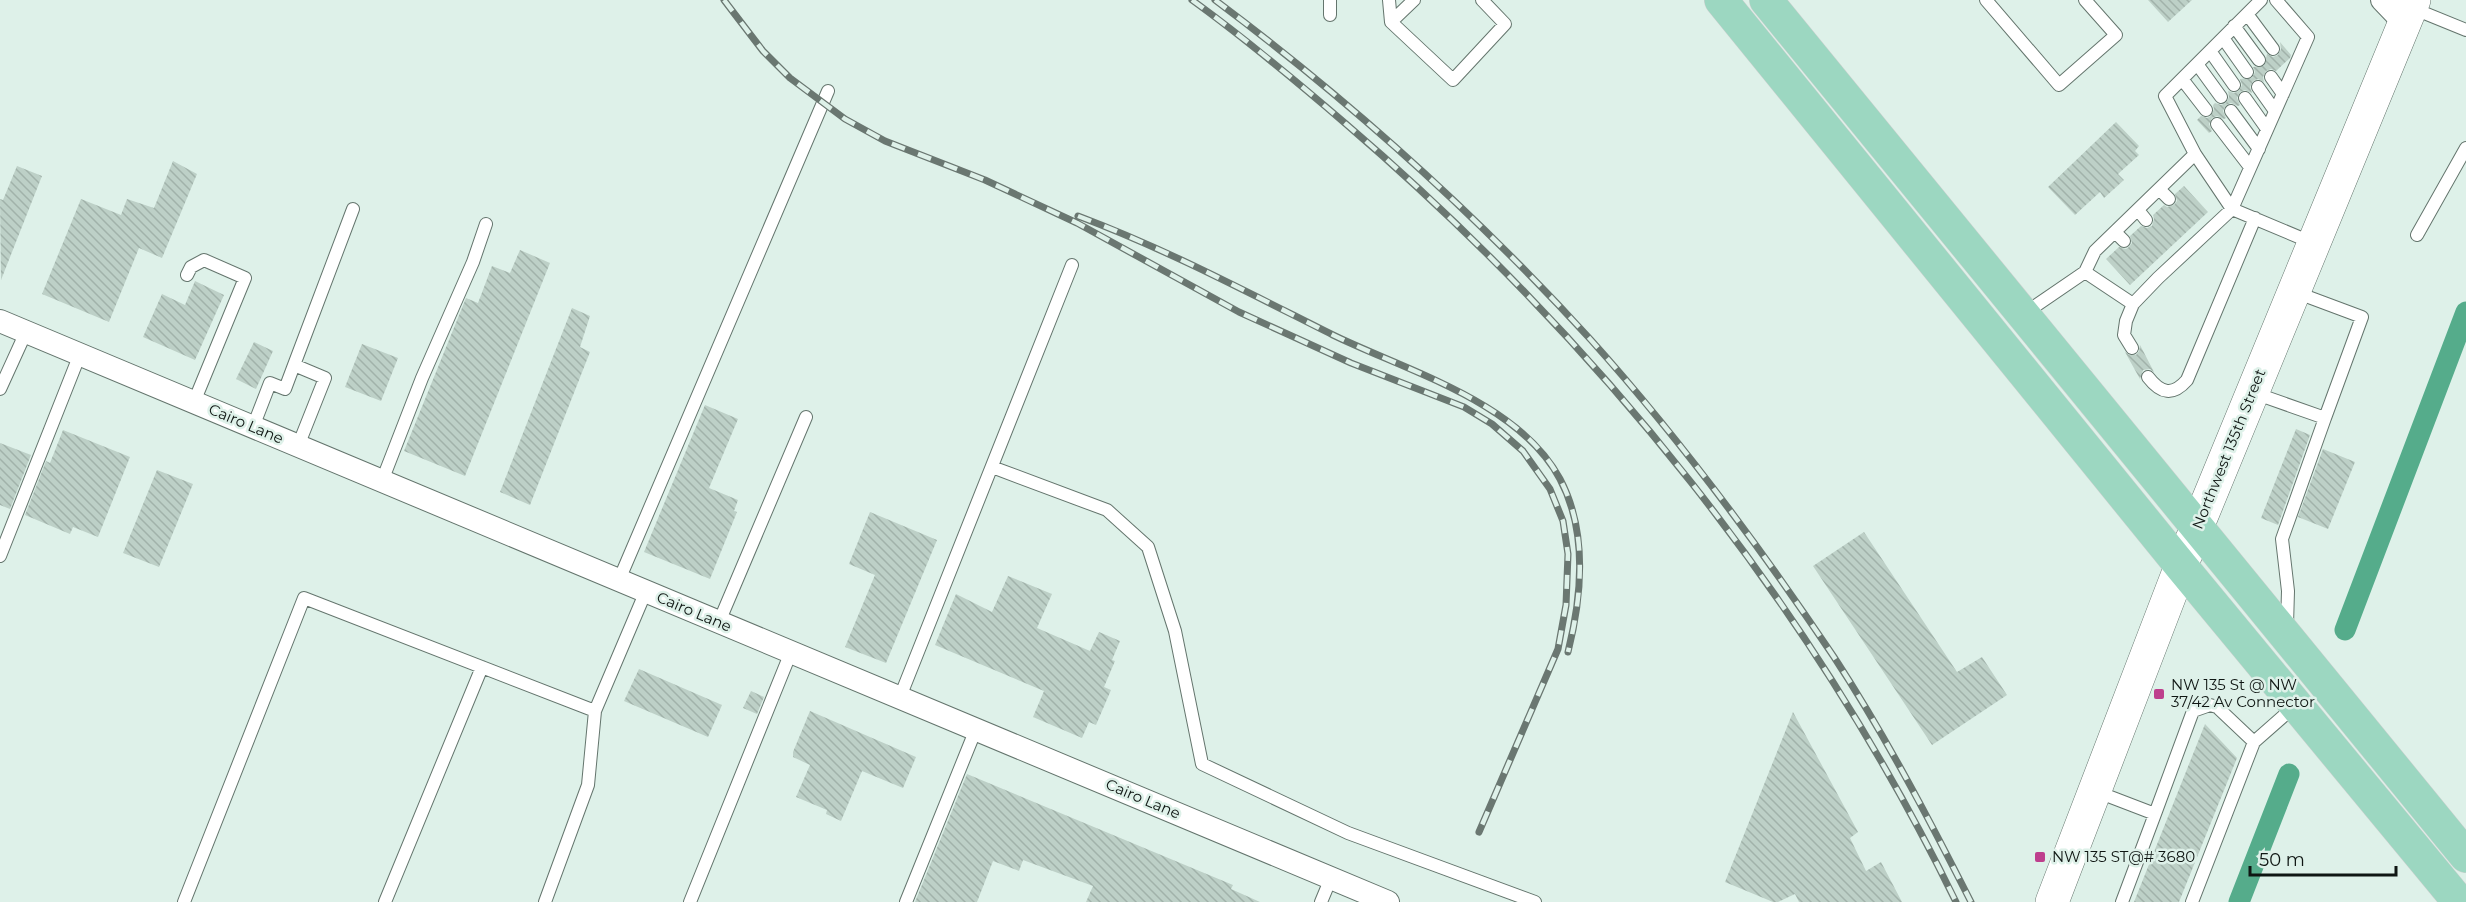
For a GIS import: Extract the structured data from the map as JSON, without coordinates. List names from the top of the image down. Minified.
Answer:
{"streets":{"main road":["Northwest 135th Street"],"street":["Cairo Lane"]},"places":{"transit":["NW 135 St @ NW 37/42 Av Connector","NW 135 ST@# 3680"]},"scale_bar":"50 m"}
